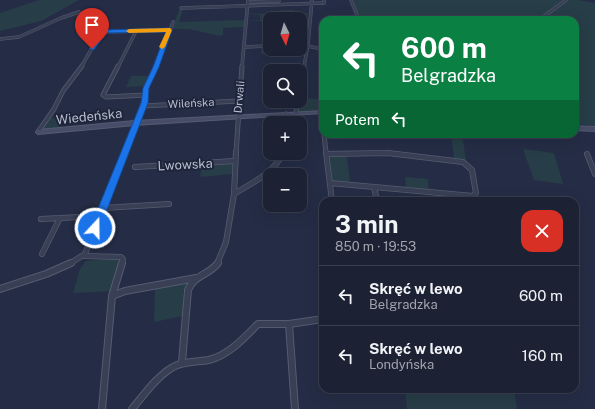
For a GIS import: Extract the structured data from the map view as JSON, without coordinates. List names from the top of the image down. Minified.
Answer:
{"streets":{"street":["Drwali","Wileńska","Wiedeńska","Lwowska"]},"crossings":[["Drwali","Wileńska"],["Drwali","Wiedeńska"],["Drwali","Lwowska"]],"north":"bottom","page":{"map_buttons":["+","−"],"turn":["600 m","Belgradzka"],"then":"Potem","heading":["3 min","850 m · 19:53"],"list":[{"name":"Skręć w lewo","note":"Belgradzka","value":"600 m"},{"name":"Skręć w lewo","note":"Londyńska","value":"160 m"}]}}
